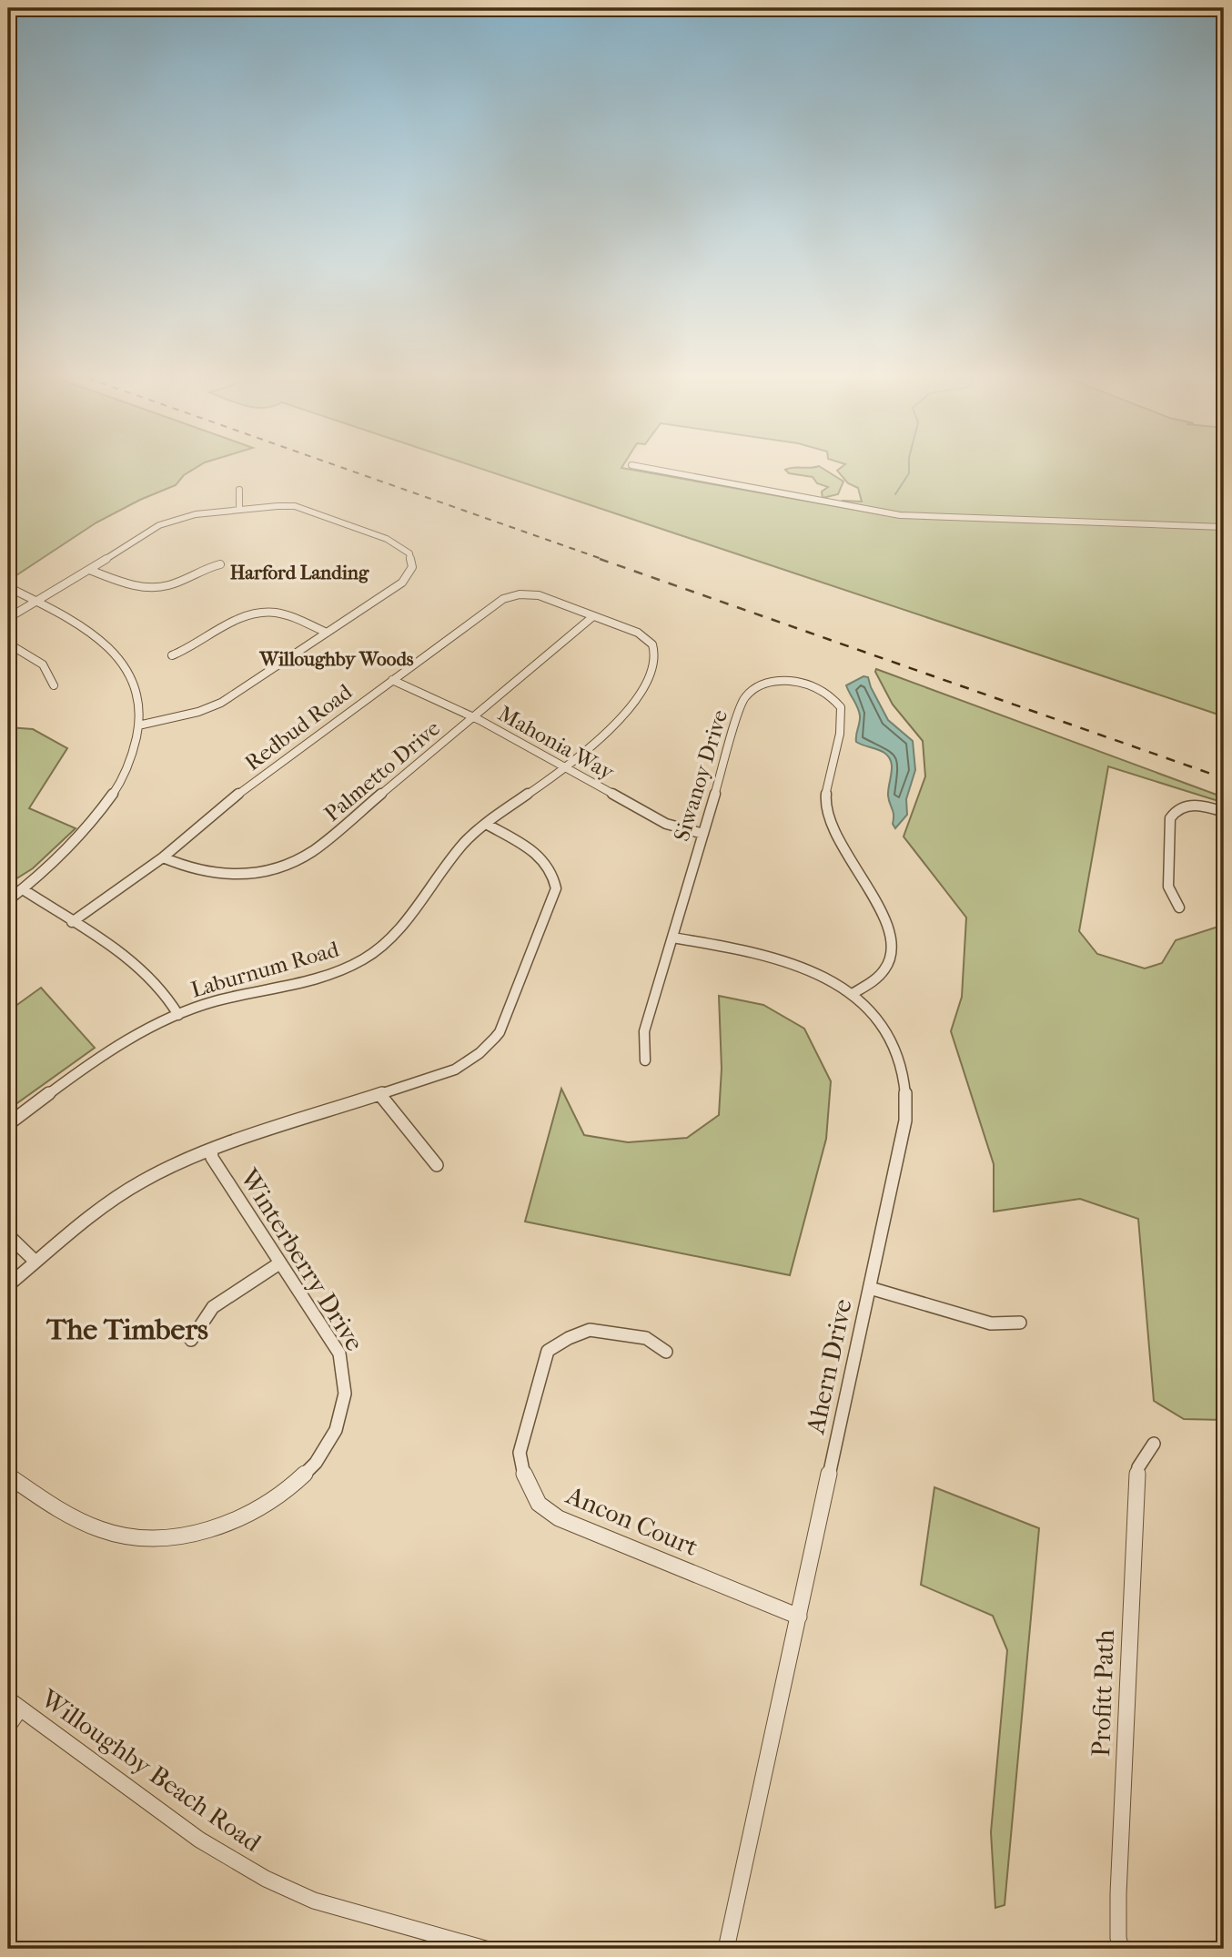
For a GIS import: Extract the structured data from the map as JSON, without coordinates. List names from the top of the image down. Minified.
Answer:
{"streets":{"street":["Redbud Road","Mahonia Way","Palmetto Drive","Siwanoy Drive","Laburnum Road","Winterberry Drive","Ahern Drive","Ancon Court","Profitt Path","Willoughby Beach Road"]},"crossings":[["Redbud Road","Mahonia Way"],["Redbud Road","Palmetto Drive"],["Redbud Road","Laburnum Road"],["Mahonia Way","Palmetto Drive"],["Mahonia Way","Siwanoy Drive"],["Mahonia Way","Laburnum Road"],["Palmetto Drive","Laburnum Road"],["Siwanoy Drive","Ahern Drive"],["Laburnum Road","Winterberry Drive"],["Ahern Drive","Ancon Court"]],"districts":["Harford Landing","Willoughby Woods","The Timbers"]}
